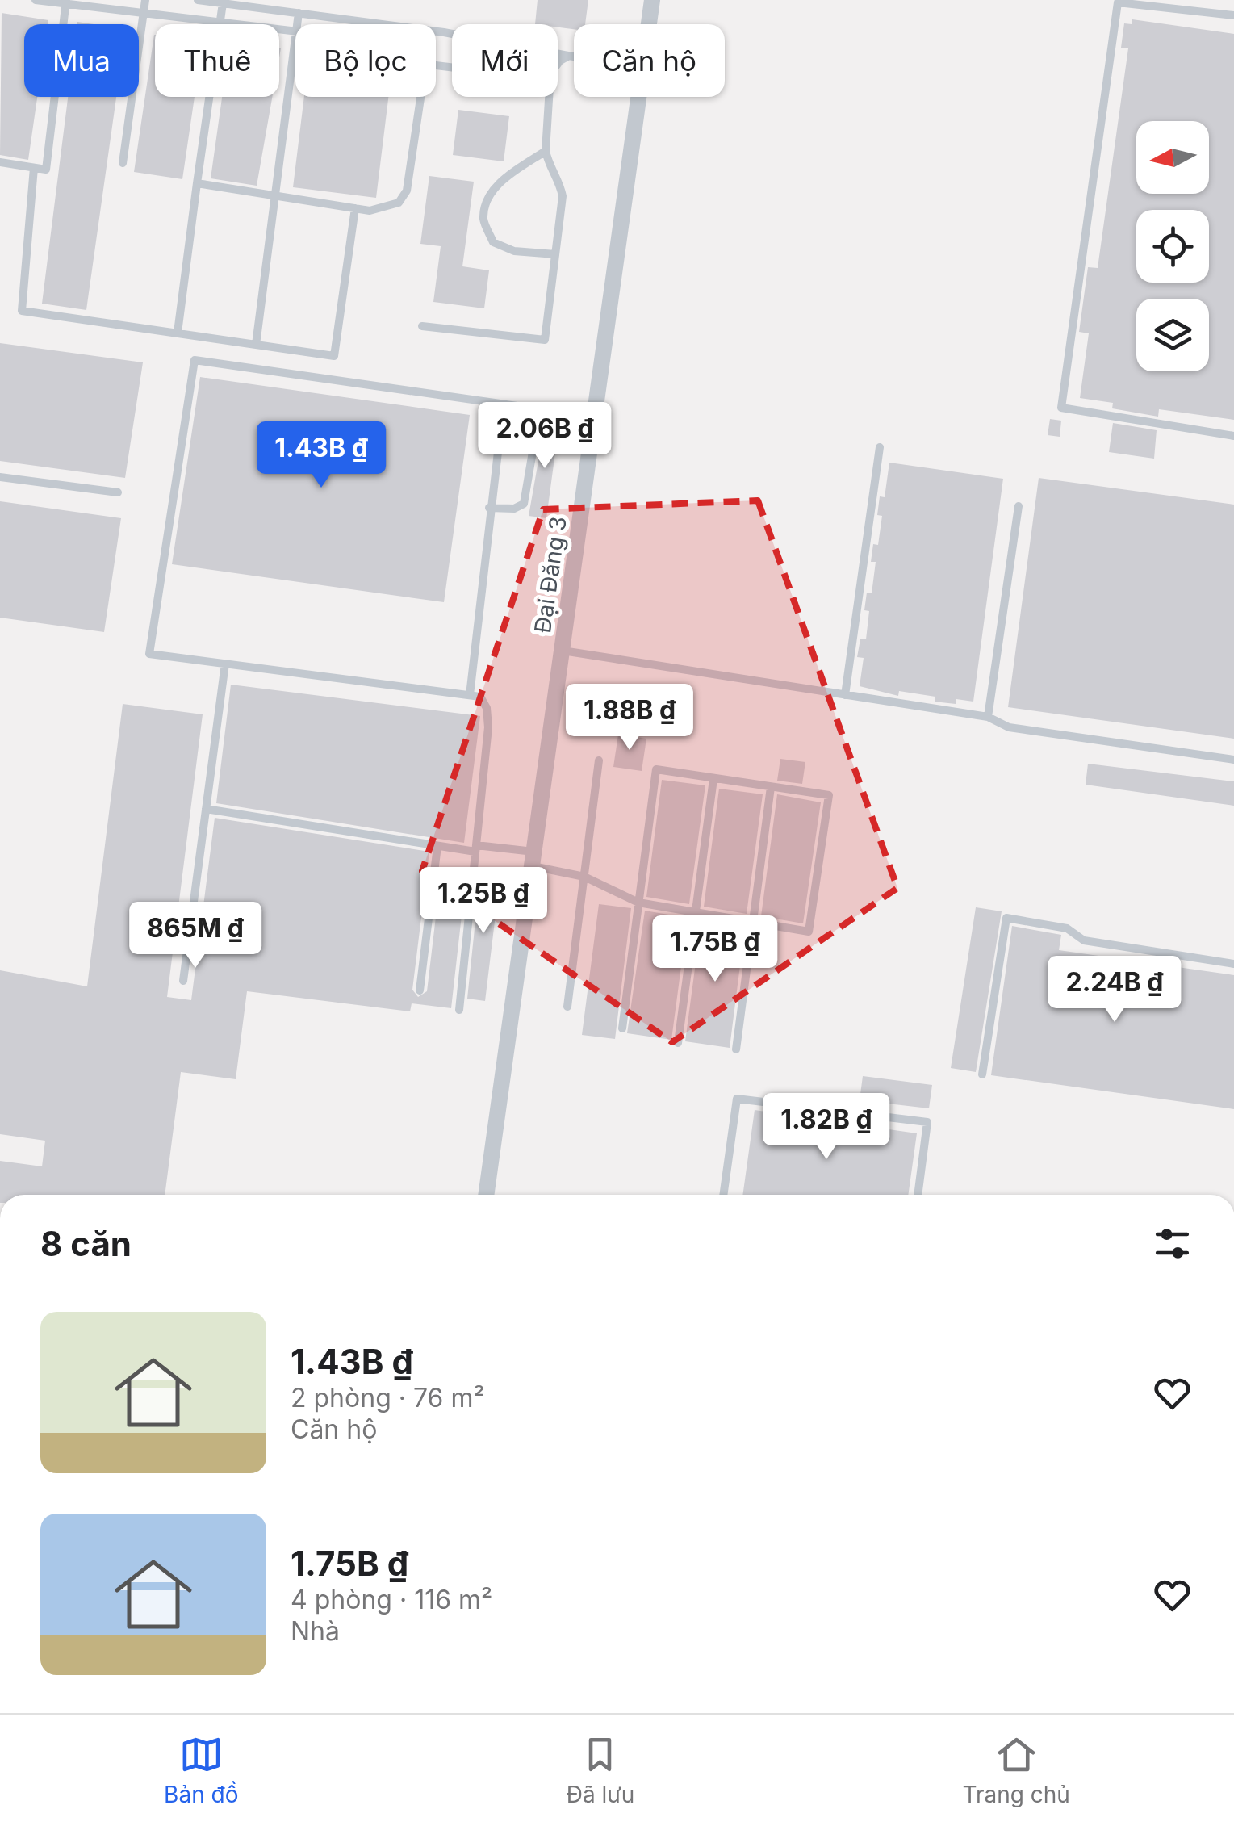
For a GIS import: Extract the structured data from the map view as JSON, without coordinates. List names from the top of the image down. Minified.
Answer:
{"streets":{"street":["Đại Đăng 3"]},"north":"left","page":{"chip":["Mua","Thuê","Bộ lọc","Mới","Căn hộ"],"price":["2.06B ₫","1.43B ₫","1.88B ₫","1.25B ₫","865M ₫","1.75B ₫","2.24B ₫","1.82B ₫"],"heading":"8 căn","list":[{"name":"1.43B ₫","note":"2 phòng · 76 m² · Căn hộ"},{"name":"1.75B ₫","note":"4 phòng · 116 m² · Nhà"}],"tabs":["Bản đồ","Đã lưu","Trang chủ"]}}
